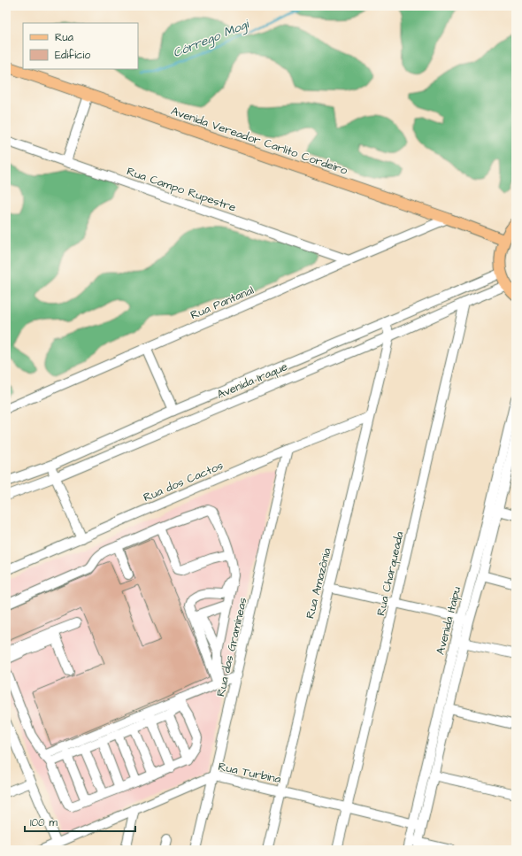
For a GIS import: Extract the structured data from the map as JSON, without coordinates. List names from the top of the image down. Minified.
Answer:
{"streets":{"main road":["Avenida Vereador Carlito Cordeiro"],"street":["Rua Campo Rupestre","Rua Pantanal","Avenida Iraque","Rua dos Cactos","Rua Charqueada","Rua Amazônia","Avenida Itaipu","Rua das Gramíneas","Rua Turbina"]},"crossings":[["Avenida Vereador Carlito Cordeiro","Rua Pantanal"],["Rua Campo Rupestre","Rua Pantanal"],["Avenida Iraque","Rua Charqueada"],["Avenida Iraque","Rua Amazônia"],["Rua dos Cactos","Rua Amazônia"],["Rua dos Cactos","Rua das Gramíneas"],["Rua Charqueada","Rua Turbina"],["Rua Amazônia","Rua Turbina"],["Avenida Itaipu","Rua Turbina"],["Rua das Gramíneas","Rua Turbina"]],"water":["Córrego Mogi"],"legend":["Rua","Edifício"],"scale_bar":"100 m"}
